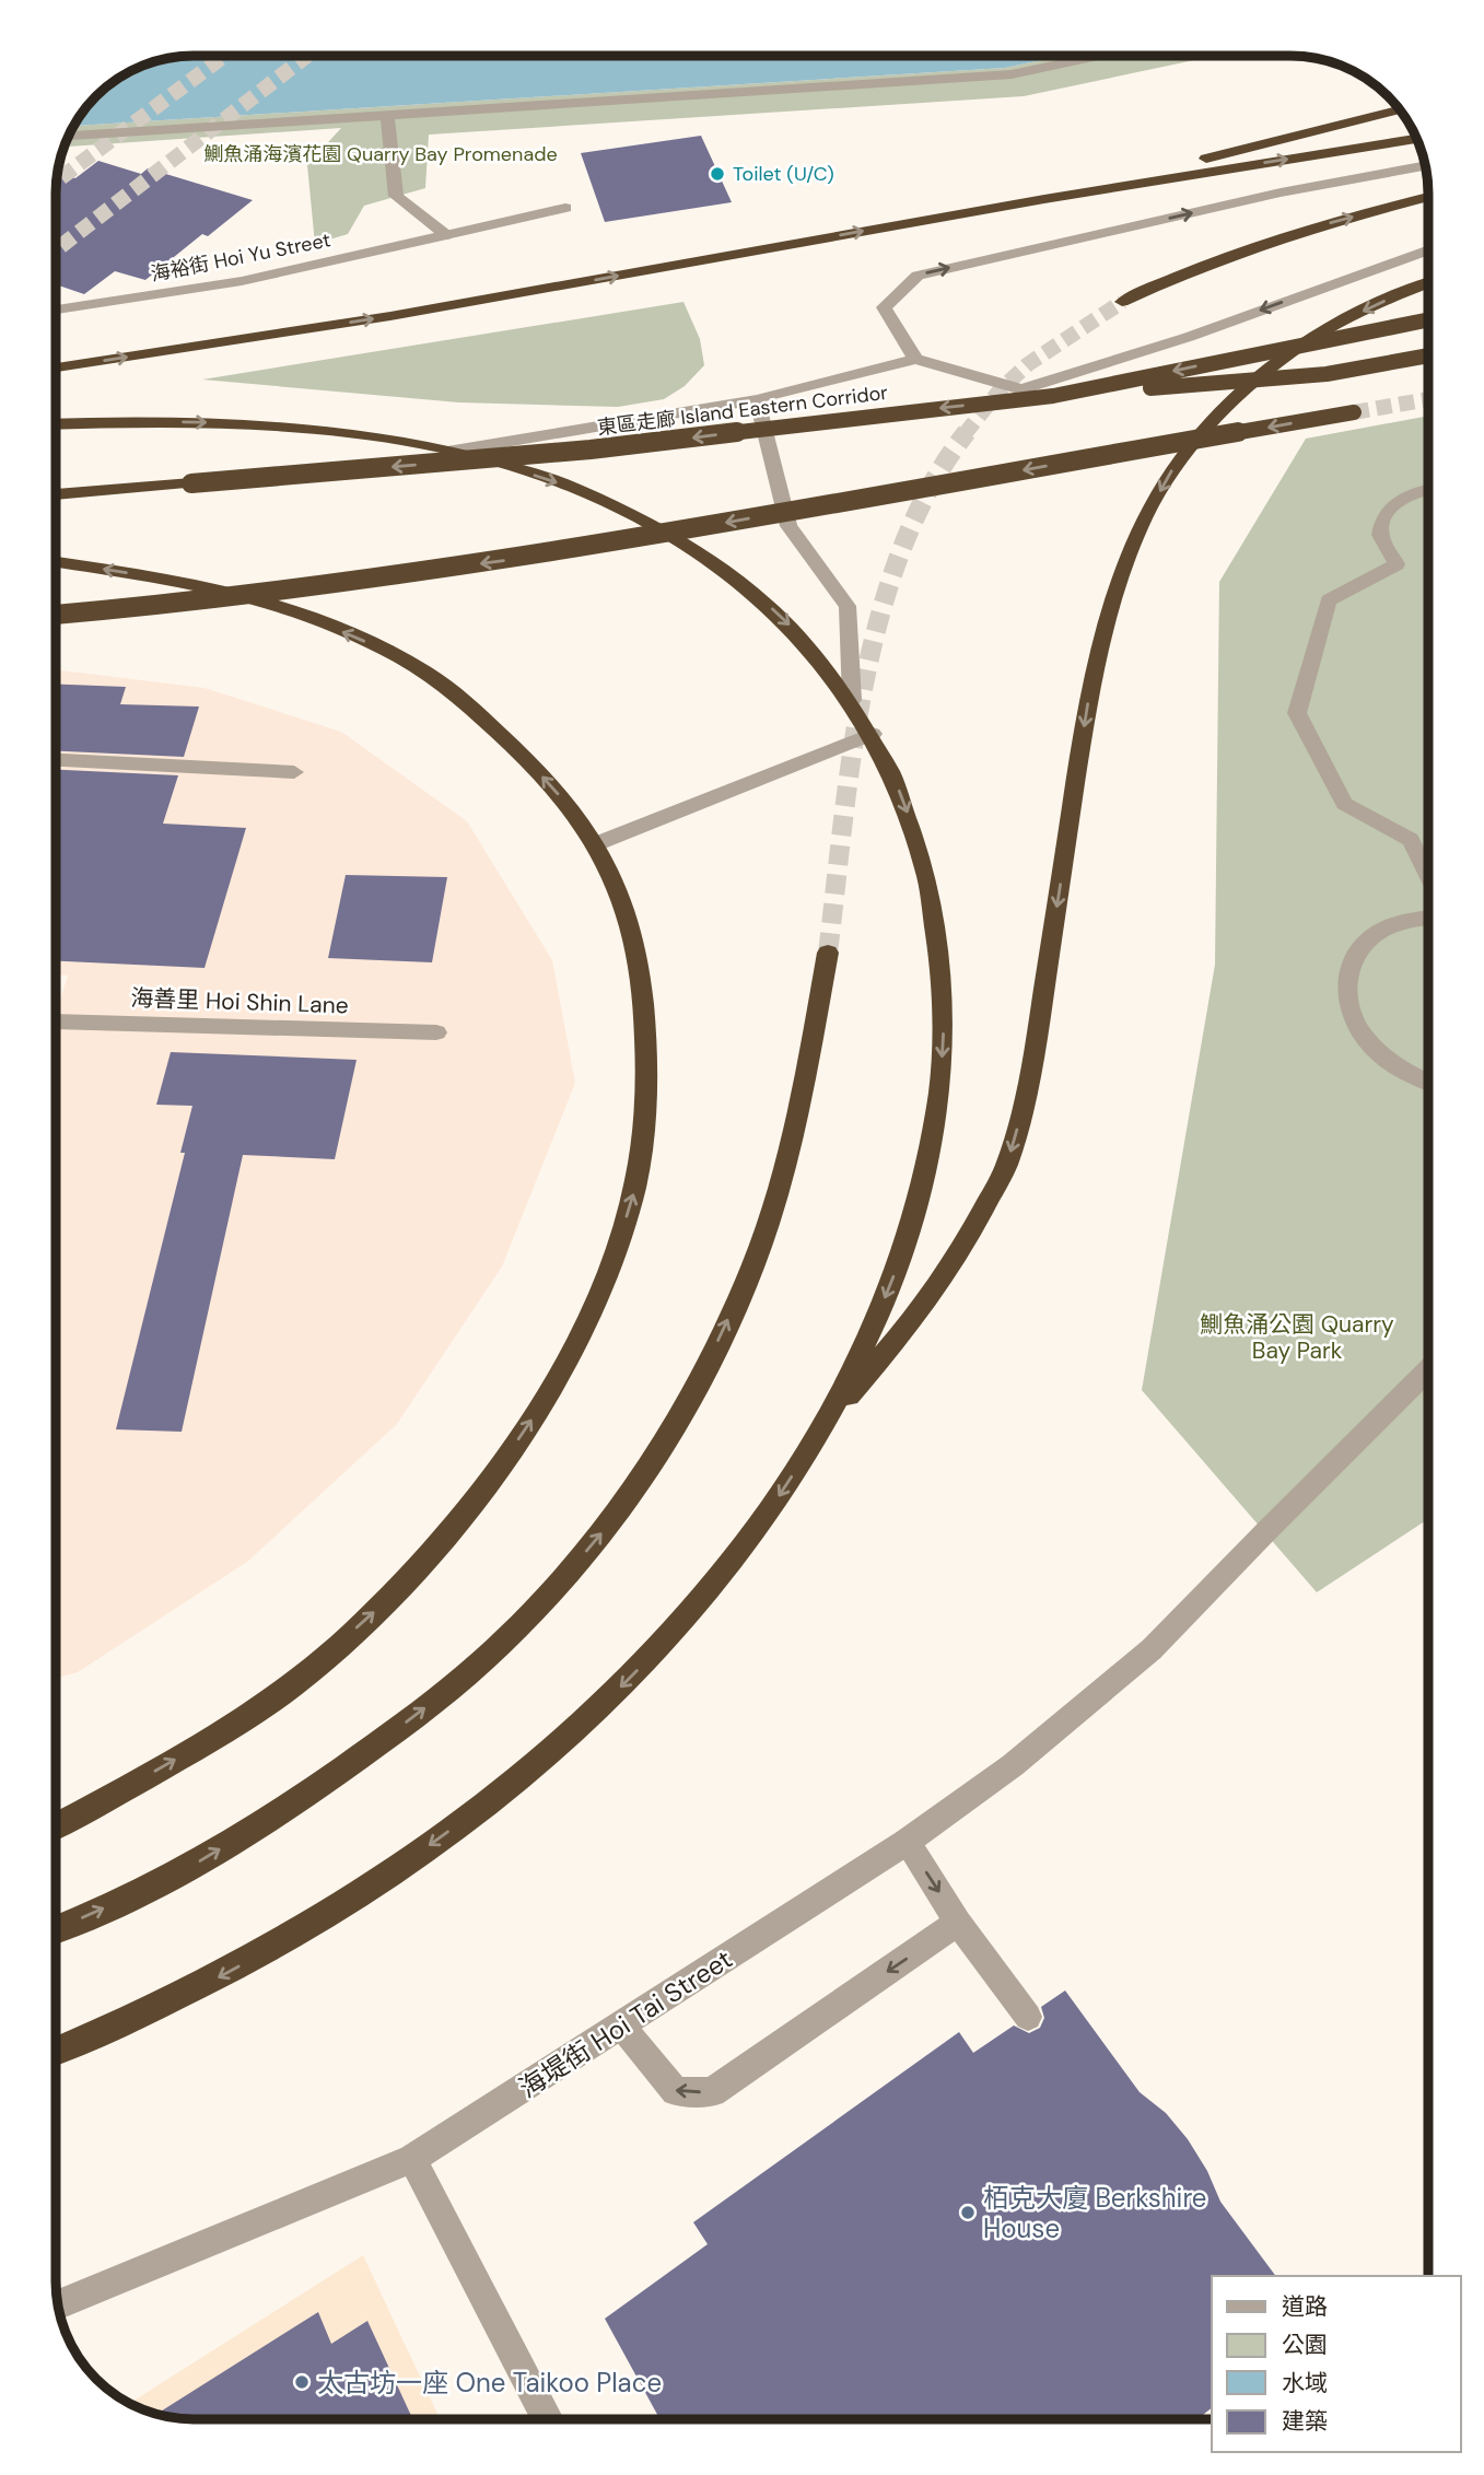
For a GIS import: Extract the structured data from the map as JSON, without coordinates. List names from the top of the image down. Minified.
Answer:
{"streets":{"highway":["東區走廊 Island Eastern Corridor"],"street":["海裕街 Hoi Yu Street","海善里 Hoi Shin Lane","海堤街 Hoi Tai Street"]},"parks":["鰂魚涌海濱花園 Quarry Bay Promenade","鰂魚涌公園 Quarry Bay Park"],"places":["Toilet (U/C)","栢克大廈 Berkshire House","太古坊一座 One Taikoo Place"],"legend":["道路","公園","水域","建築"]}
